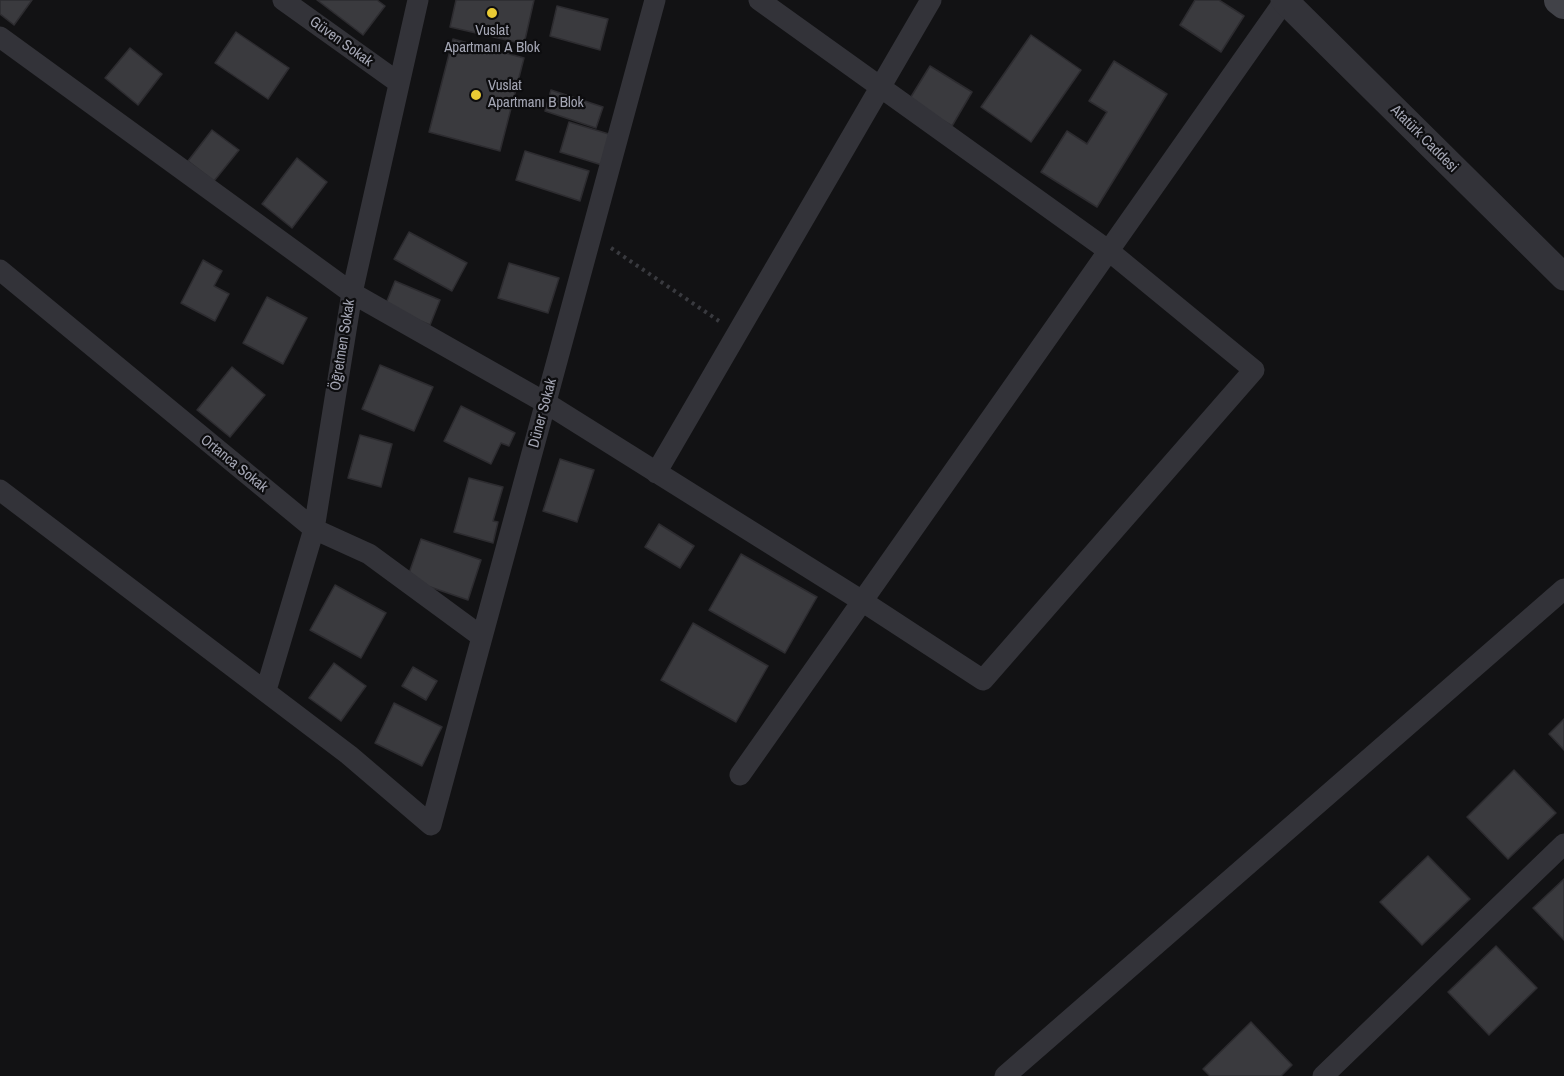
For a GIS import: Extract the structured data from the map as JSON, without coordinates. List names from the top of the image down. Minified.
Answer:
{"streets":{"street":["Güven Sokak","Atatürk Caddesi","Öğretmen Sokak","Düner Sokak","Ortanca Sokak"]},"crossings":[["Güven Sokak","Öğretmen Sokak"],["Öğretmen Sokak","Düner Sokak"],["Öğretmen Sokak","Ortanca Sokak"],["Düner Sokak","Ortanca Sokak"]],"places":["Vuslat Apartmanı A Blok","Vuslat Apartmanı B Blok"]}
